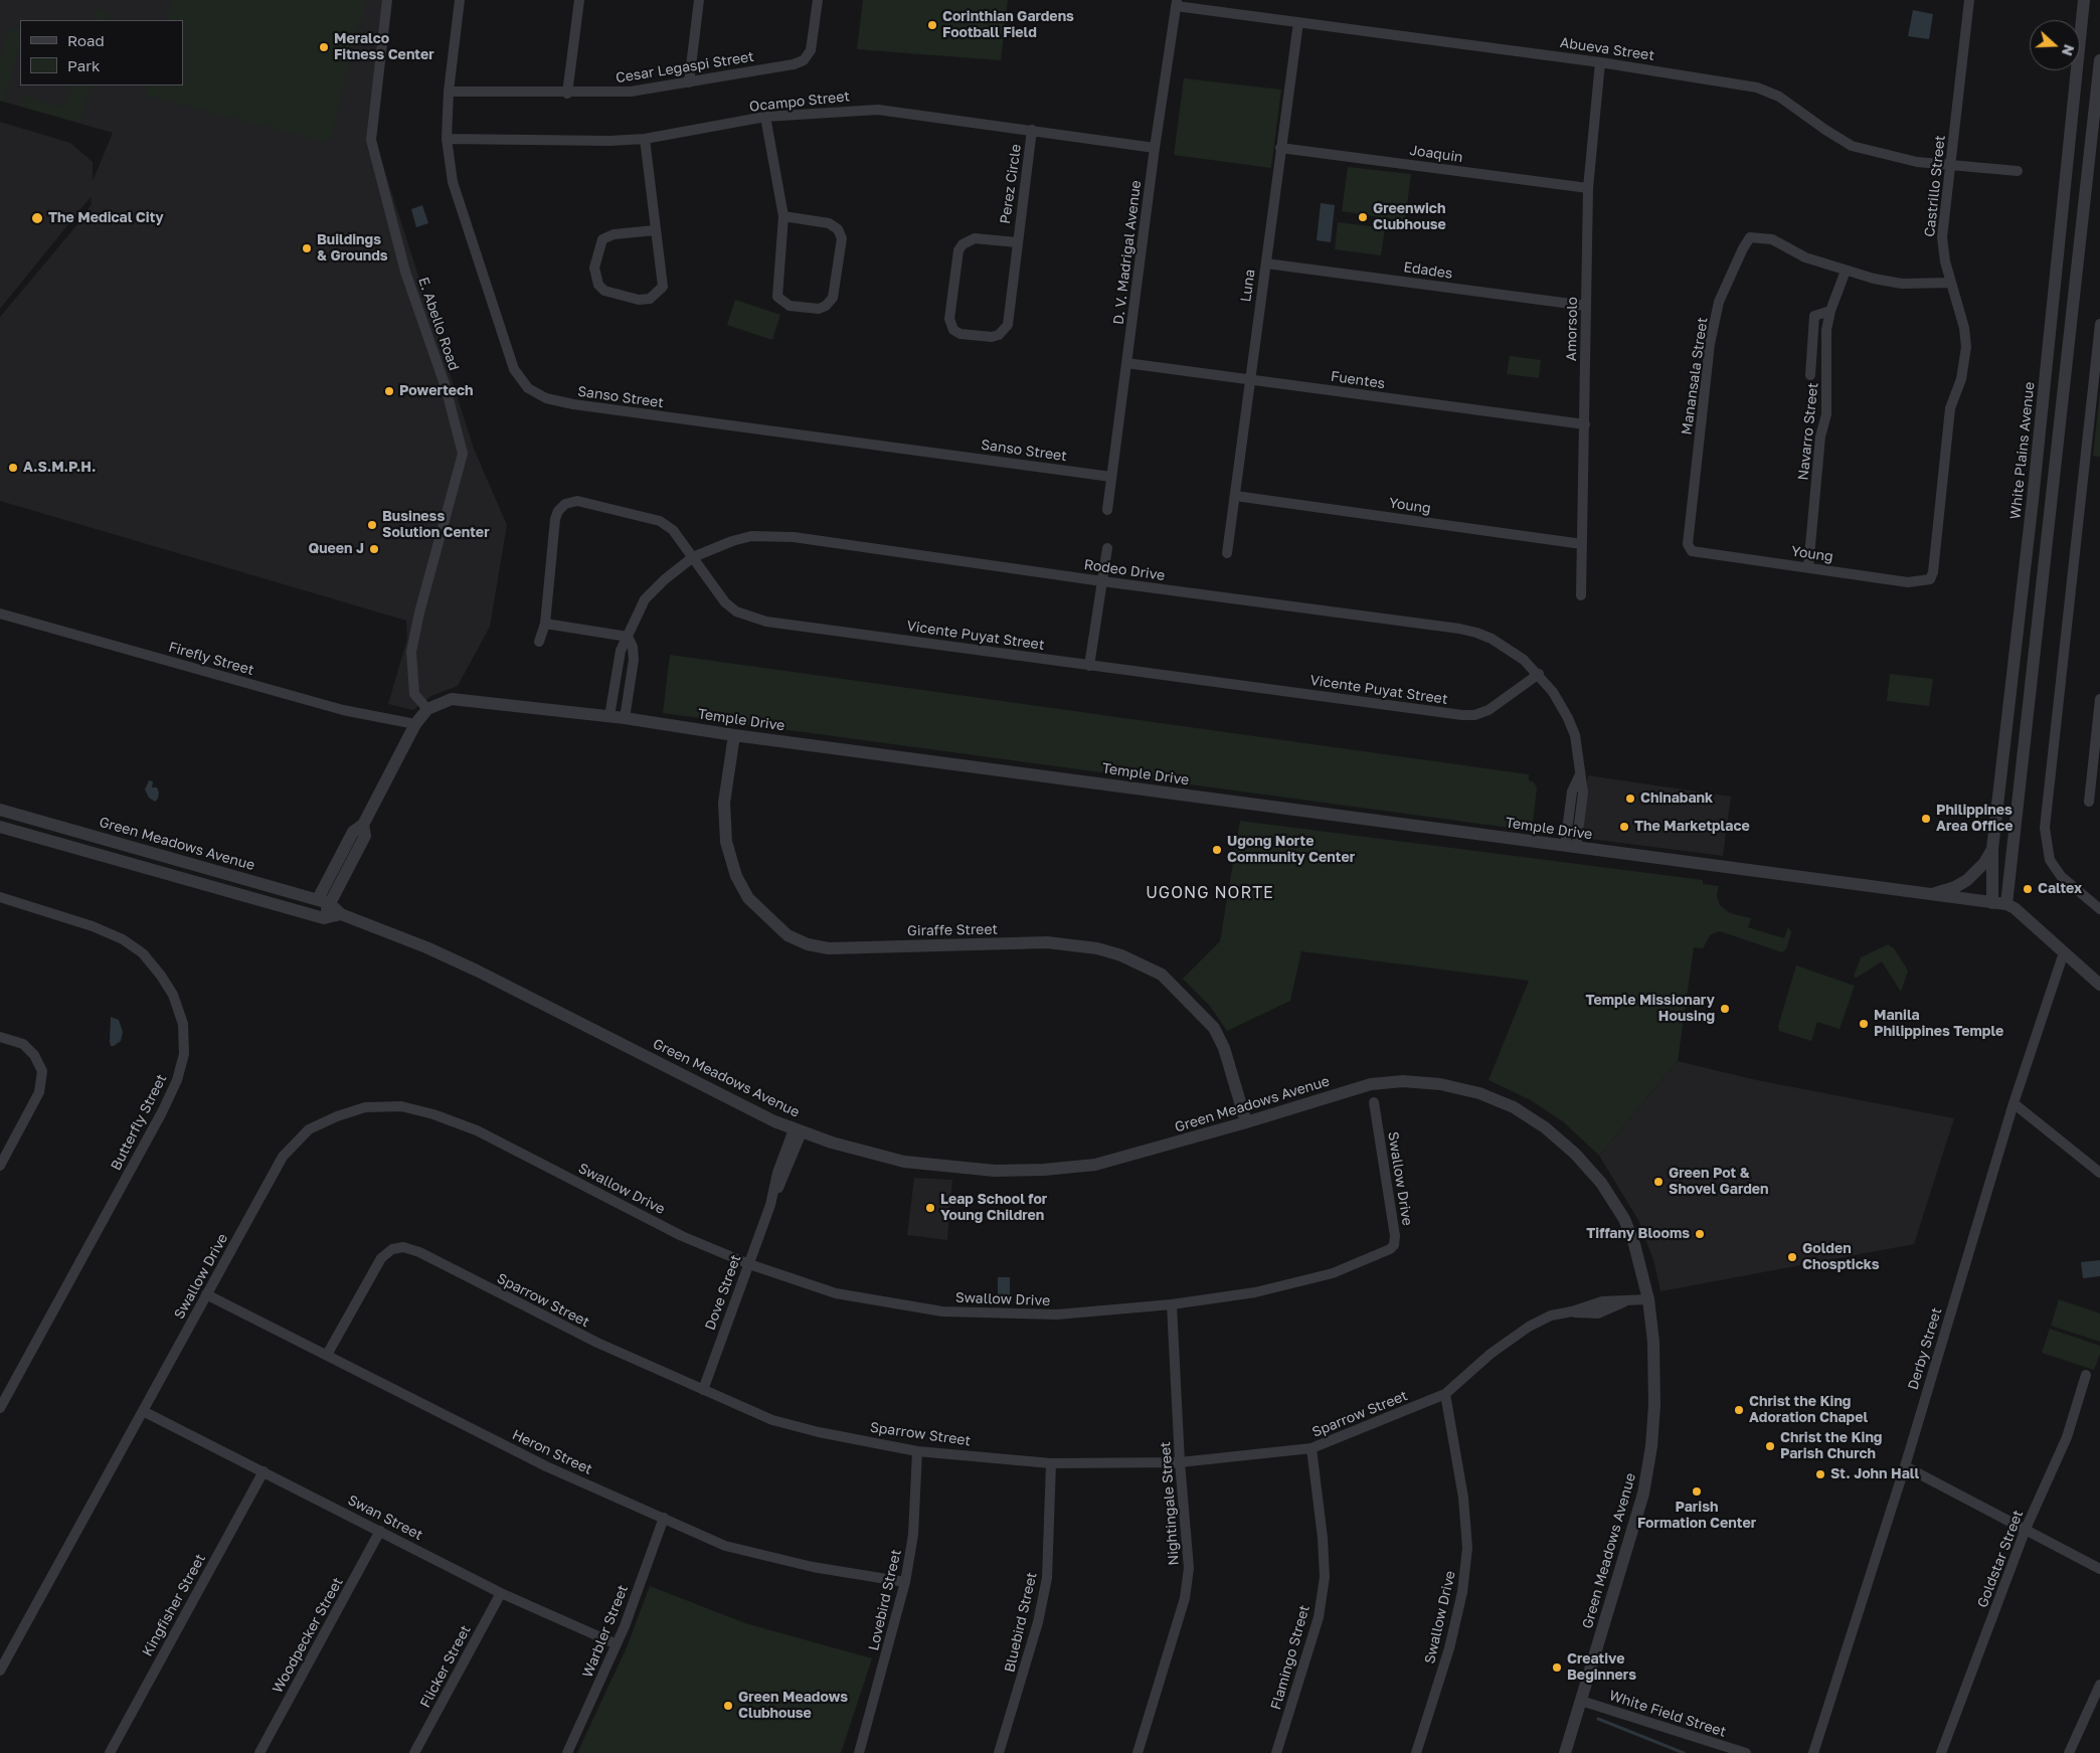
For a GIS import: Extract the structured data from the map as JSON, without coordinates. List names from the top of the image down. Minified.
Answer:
{"streets":{"street":["Abueva Street","Cesar Legaspi Street","Ocampo Street","Joaquin","Perez Circle","Castrillo Street","D. V. Madrigal Avenue","Edades","Luna","E. Abello Road","Amorsolo","Manansala Street","Fuentes","Sanso Street","Navarro Street","White Plains Avenue","Young","Rodeo Drive","Vicente Puyat Street","Firefly Street","Temple Drive","Green Meadows Avenue","Giraffe Street","Butterfly Street","Swallow Drive","Dove Street","Sparrow Street","Derby Street","Heron Street","Nightingale Street","Swan Street","Goldstar Street","Lovebird Street","Kingfisher Street","Bluebird Street","Warbler Street","Woodpecker Street","Flamingo Street","Flicker Street","White Field Street"]},"crossings":[["Abueva Street","Castrillo Street"],["Abueva Street","D. V. Madrigal Avenue"],["Abueva Street","Luna"],["Abueva Street","Amorsolo"],["Cesar Legaspi Street","Sanso Street"],["Ocampo Street","Perez Circle"],["Ocampo Street","D. V. Madrigal Avenue"],["Ocampo Street","Sanso Street"],["Joaquin","Luna"],["Joaquin","Amorsolo"],["Castrillo Street","Manansala Street"],["Castrillo Street","Young"],["D. V. Madrigal Avenue","Fuentes"],["D. V. Madrigal Avenue","Sanso Street"],["Edades","Luna"],["Edades","Amorsolo"],["Luna","Fuentes"],["Luna","Young"],["E. Abello Road","Temple Drive"],["Amorsolo","Fuentes"],["Amorsolo","Young"],["Manansala Street","Navarro Street"],["Manansala Street","Young"],["Navarro Street","Young"],["White Plains Avenue","Temple Drive"],["Rodeo Drive","Vicente Puyat Street"],["Rodeo Drive","Temple Drive"],["Firefly Street","Temple Drive"],["Temple Drive","Green Meadows Avenue"],["Temple Drive","Giraffe Street"],["Green Meadows Avenue","Giraffe Street"],["Green Meadows Avenue","Dove Street"],["Green Meadows Avenue","Sparrow Street"],["Green Meadows Avenue","White Field Street"],["Swallow Drive","Dove Street"],["Swallow Drive","Sparrow Street"],["Swallow Drive","Heron Street"],["Swallow Drive","Nightingale Street"],["Swallow Drive","Swan Street"],["Dove Street","Sparrow Street"],["Sparrow Street","Heron Street"],["Sparrow Street","Nightingale Street"],["Sparrow Street","Lovebird Street"],["Sparrow Street","Bluebird Street"],["Sparrow Street","Flamingo Street"],["Heron Street","Lovebird Street"],["Heron Street","Warbler Street"],["Swan Street","Kingfisher Street"],["Swan Street","Warbler Street"],["Swan Street","Woodpecker Street"],["Swan Street","Flicker Street"]],"districts":["UGONG NORTE"],"places":["Corinthian Gardens Football Field","Meralco Fitness Center","Greenwich Clubhouse","The Medical City","Buildings & Grounds","Powertech","A.S.M.P.H.","Business Solution Center","Queen J","Chinabank","Philippines Area Office","The Marketplace","Ugong Norte Community Center","Caltex","Temple Missionary Housing","Manila Philippines Temple","Green Pot & Shovel Garden","Leap School for Young Children","Tiffany Blooms","Golden Chospticks","Christ the King Adoration Chapel","Christ the King Parish Church","St. John Hall","Parish Formation Center","Creative Beginners","Green Meadows Clubhouse"],"legend":["Road","Park"],"north":"right"}
